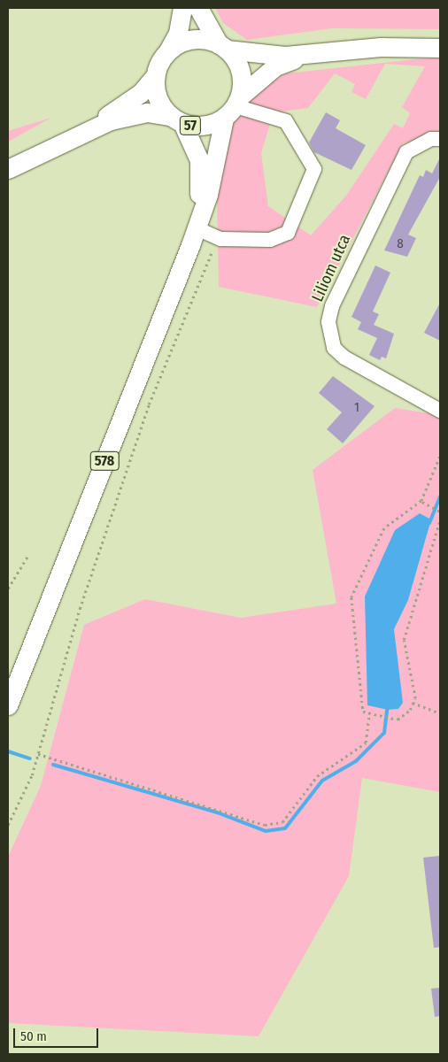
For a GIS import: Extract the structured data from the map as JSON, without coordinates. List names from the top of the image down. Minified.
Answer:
{"streets":{"main road":["57","578"],"street":["Liliom utca"]},"crossings":[["57","578"]],"house_numbers":["8","1"],"scale_bar":"50 m"}
